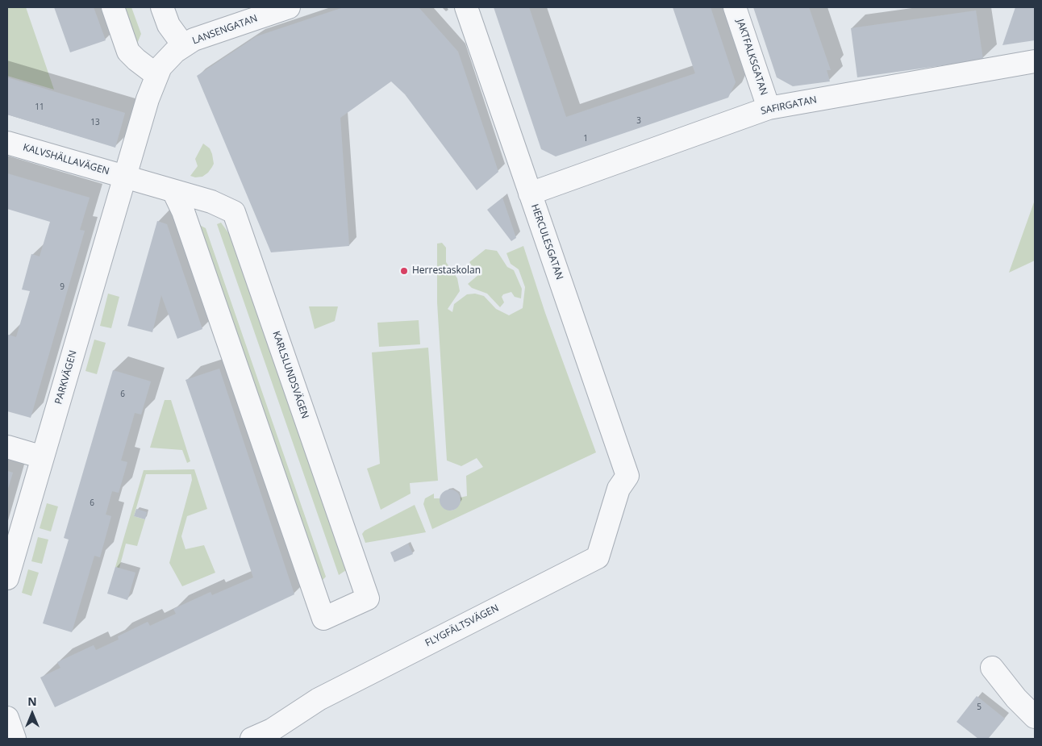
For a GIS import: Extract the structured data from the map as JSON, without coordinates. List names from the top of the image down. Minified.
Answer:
{"streets":{"street":["LANSENGATAN","JAKTFALKSGATAN","SAFIRGATAN","KALVSHÄLLAVÄGEN","HERCULESGATAN","KARLSLUNDSVÄGEN","PARKVÄGEN","FLYGFÄLTSVÄGEN"]},"crossings":[["JAKTFALKSGATAN","SAFIRGATAN"],["SAFIRGATAN","HERCULESGATAN"],["KALVSHÄLLAVÄGEN","KARLSLUNDSVÄGEN"],["KALVSHÄLLAVÄGEN","PARKVÄGEN"],["HERCULESGATAN","FLYGFÄLTSVÄGEN"],["KARLSLUNDSVÄGEN","PARKVÄGEN"]],"places":["Herrestaskolan"],"house_numbers":["11","3","13","1","9","6","6","5"],"north":"top"}
